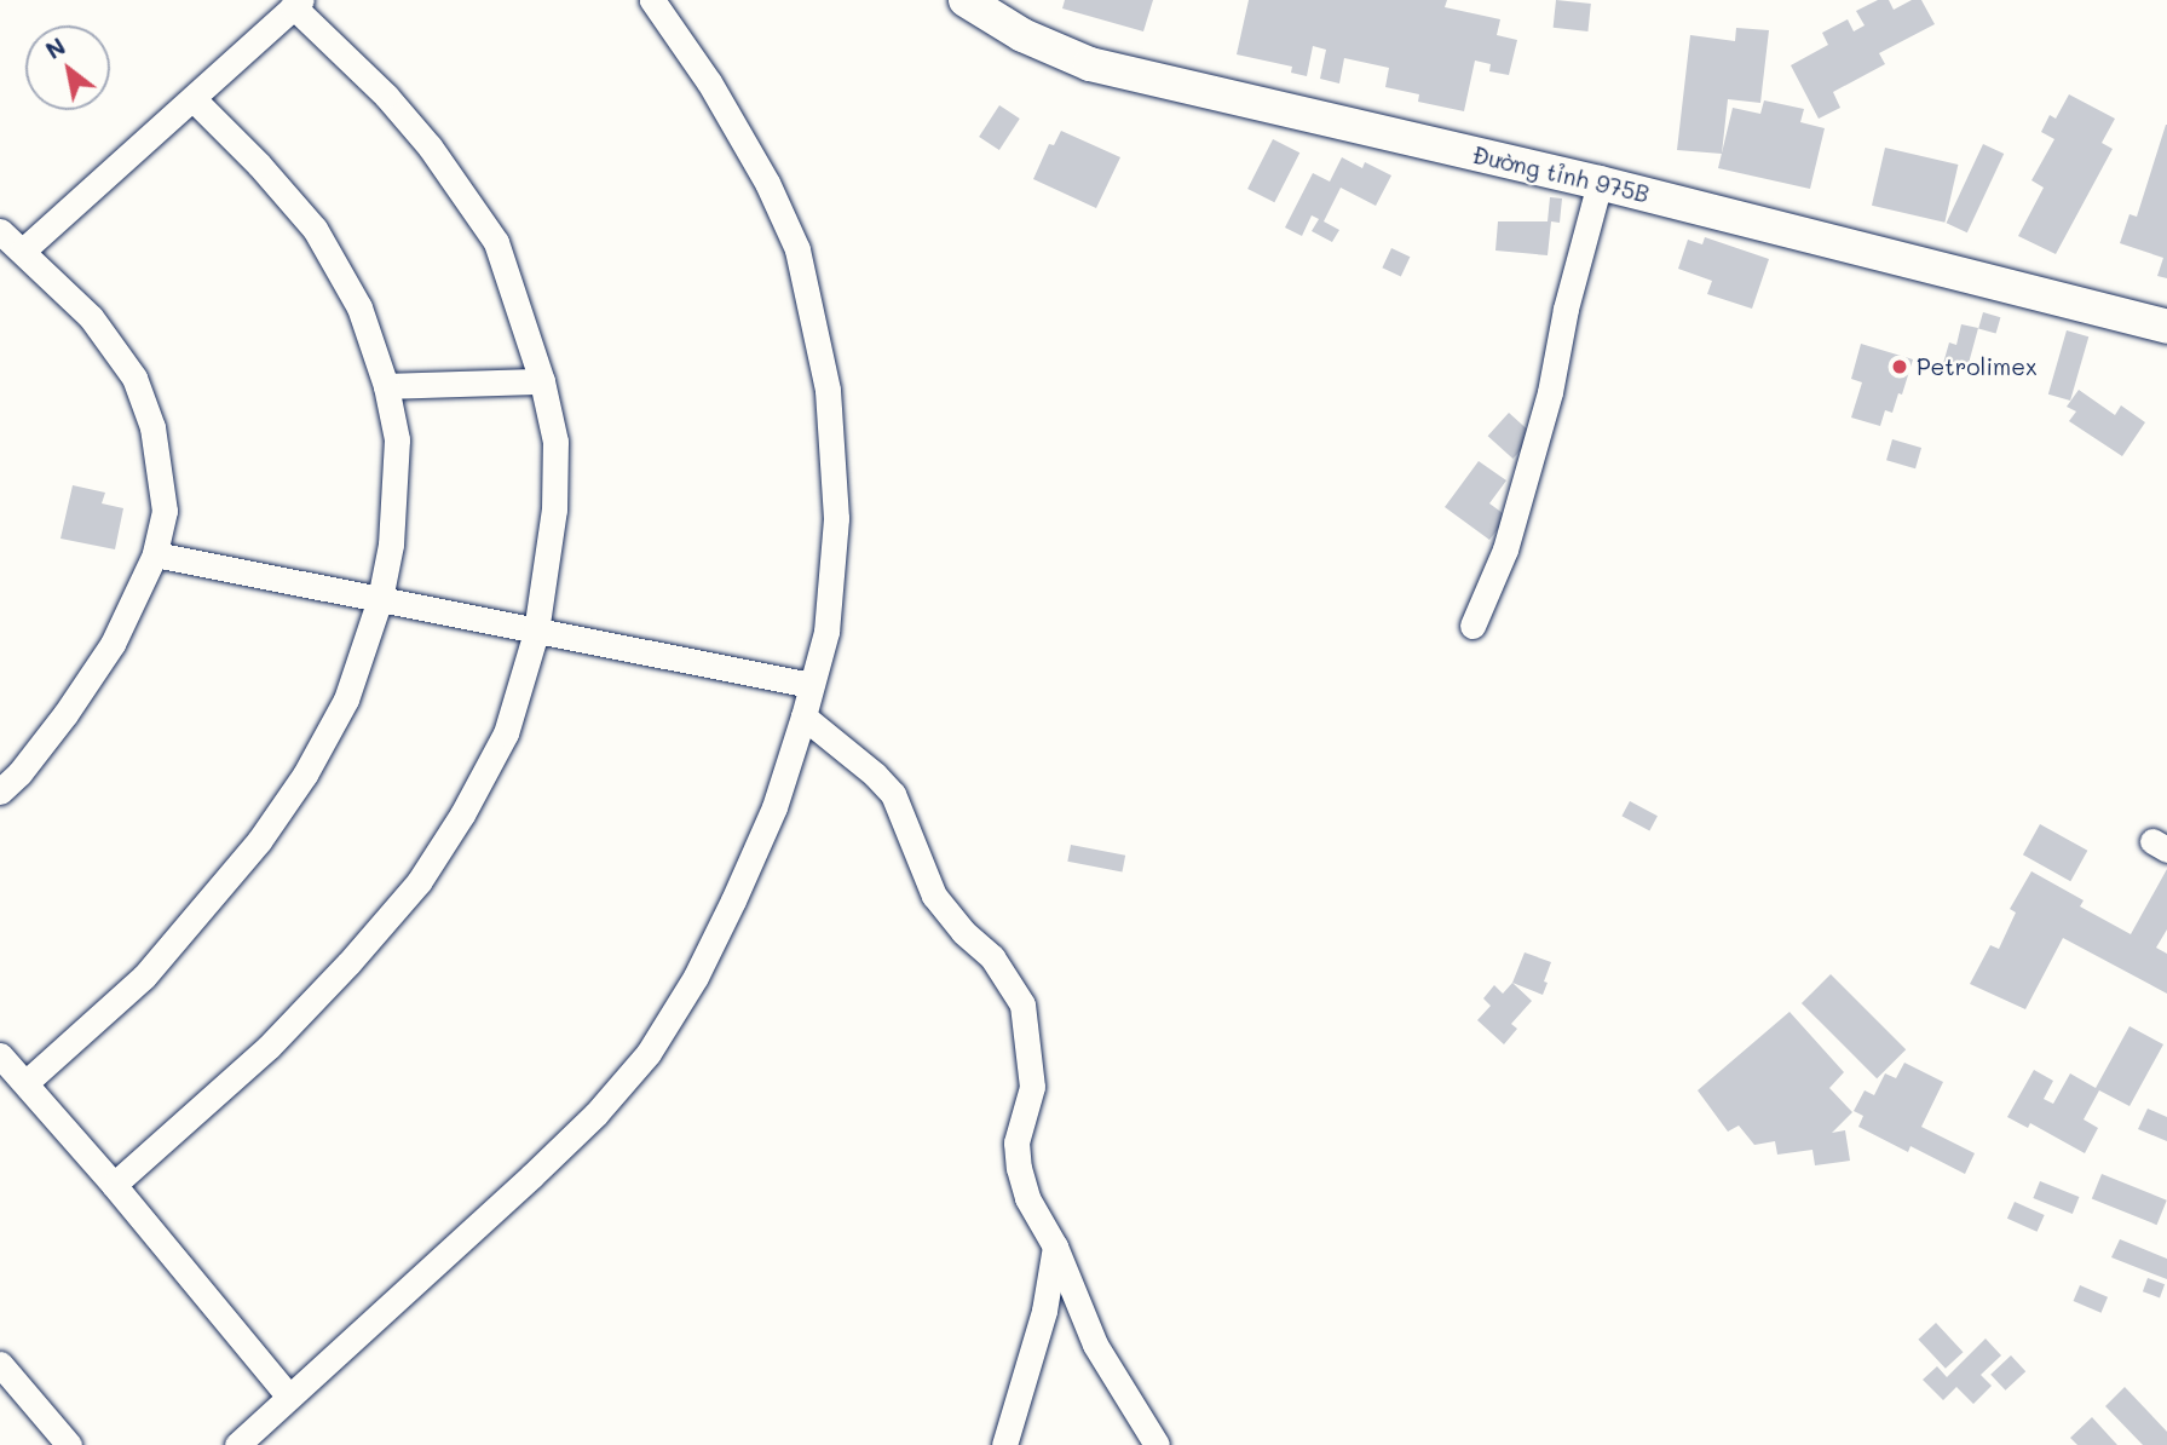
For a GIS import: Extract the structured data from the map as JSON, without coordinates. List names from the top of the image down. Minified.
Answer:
{"streets":{"main road":["Đường tỉnh 975B"]},"places":["Petrolimex"],"north":"top left"}
